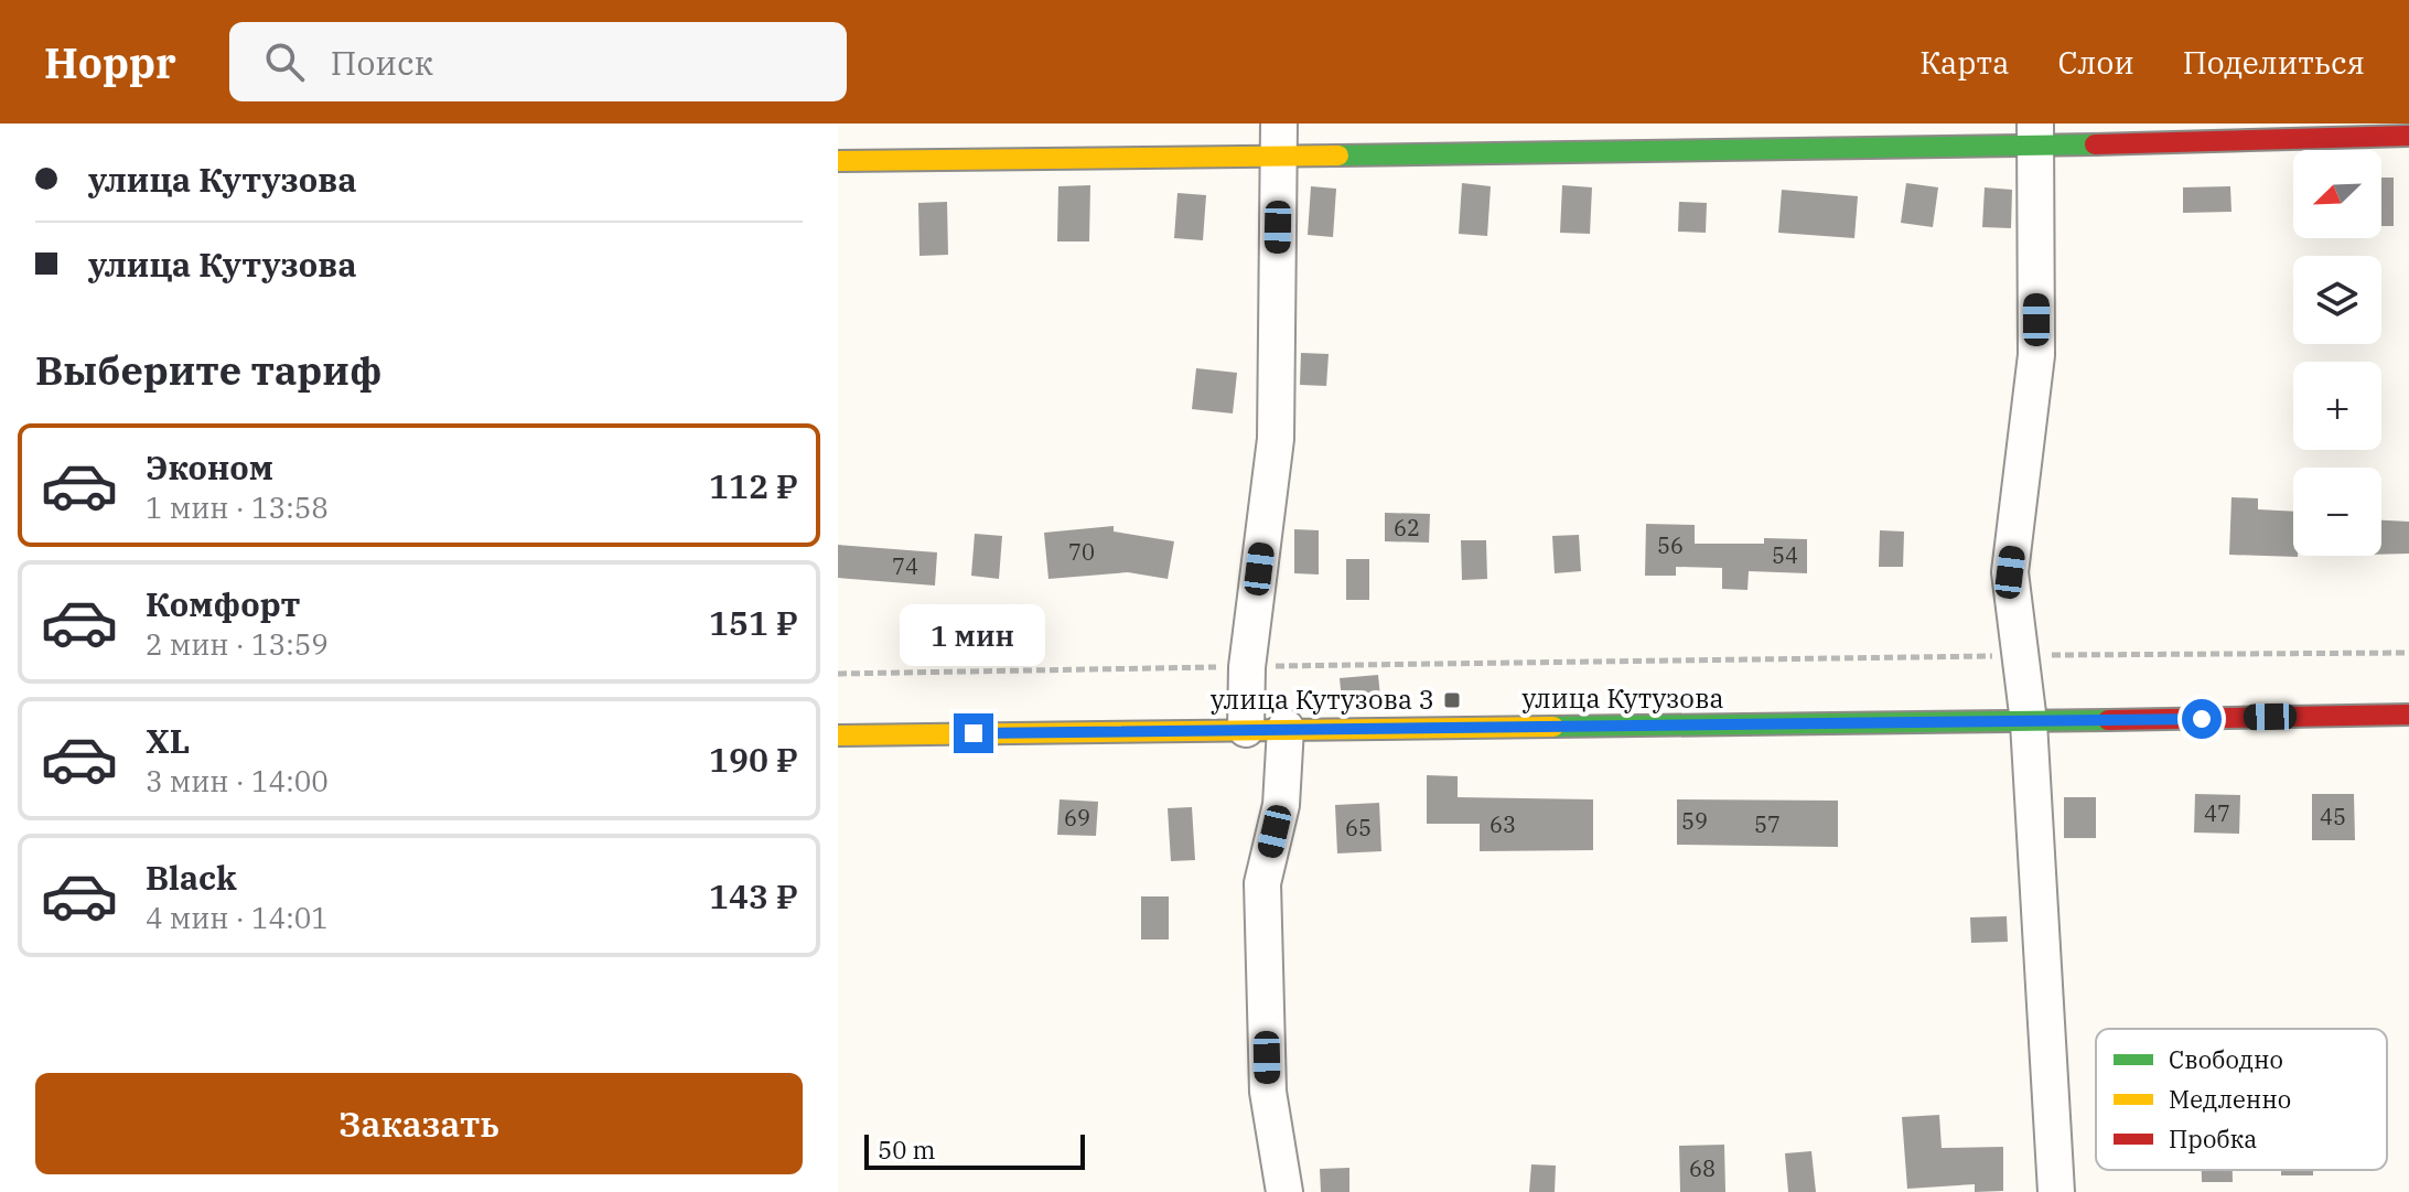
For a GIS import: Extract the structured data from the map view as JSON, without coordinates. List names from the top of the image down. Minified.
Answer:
{"streets":{"street":["улица Кутузова"]},"places":{"transit":["улица Кутузова 3"]},"house_numbers":["62","56","70","54","74","47","45","69","59","63","57","65","68"],"legend":["Свободно","Медленно","Пробка"],"scale_bar":"50 m","north":"bottom left","page":{"header":"Hoppr","search":"Поиск","nav":["Карта","Слои","Поделиться"],"banner":["улица Кутузова","улица Кутузова"],"map_buttons":["+","−"],"heading":"Выберите тариф","list":[{"name":"Эконом","note":"1 мин · 13:58","value":"112 ₽"},{"name":"Комфорт","note":"2 мин · 13:59","value":"151 ₽"},{"name":"XL","note":"3 мин · 14:00","value":"190 ₽"},{"name":"Black","note":"4 мин · 14:01","value":"143 ₽"}],"bubble":"1 мин","buttons":"Заказать","scale":"50 m"}}
